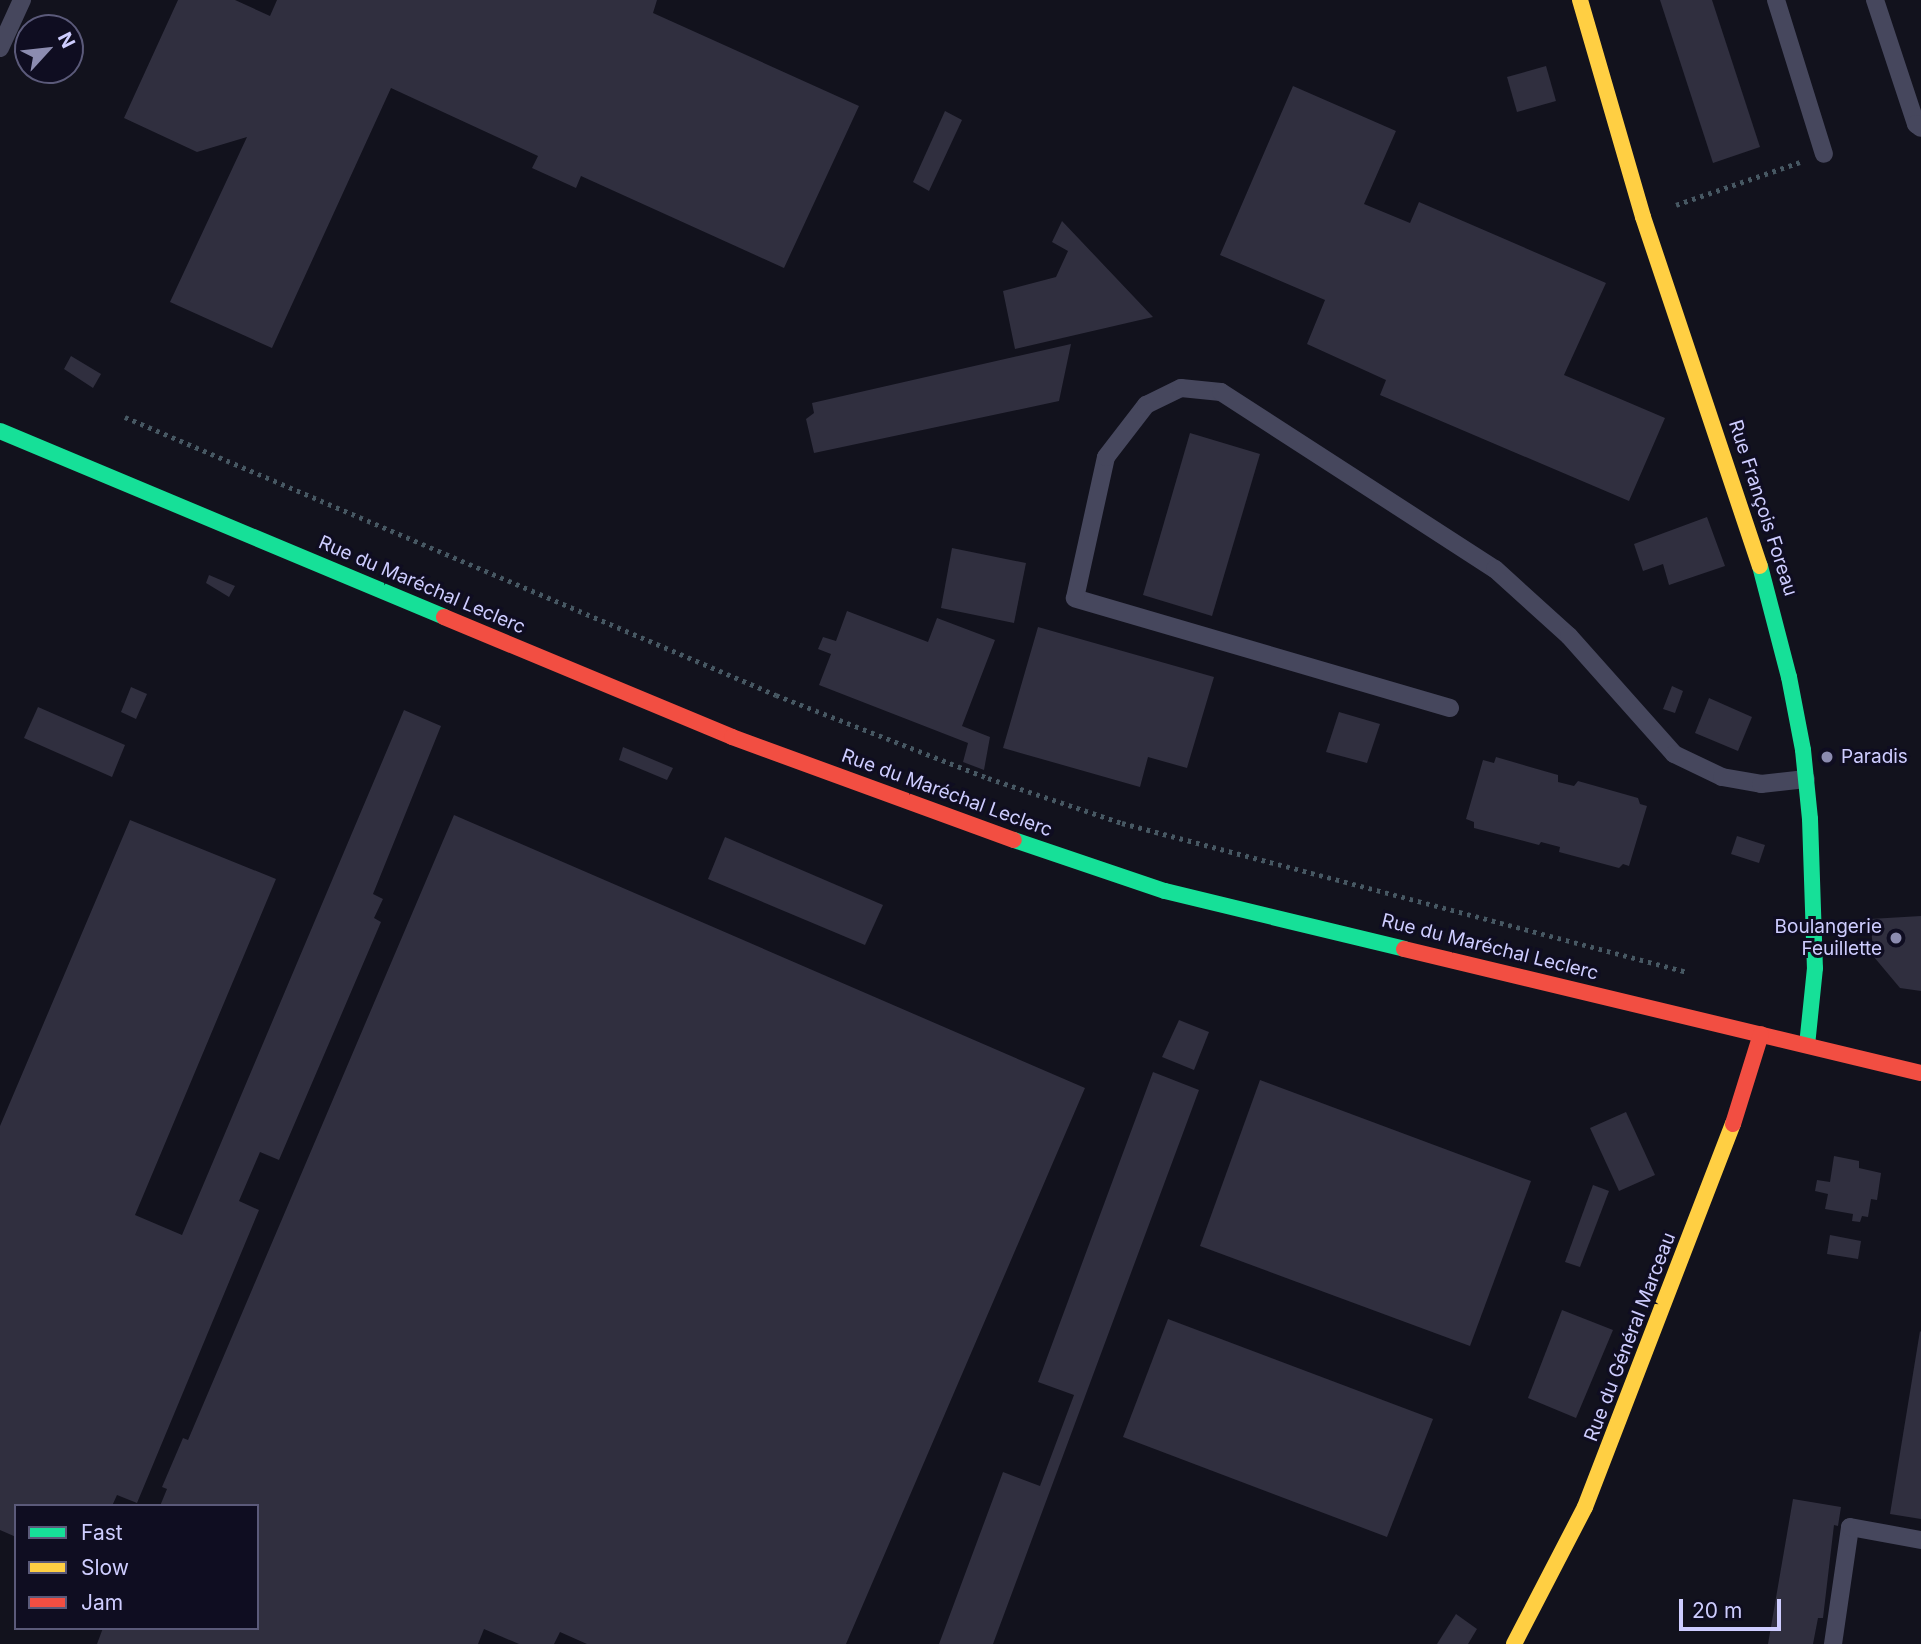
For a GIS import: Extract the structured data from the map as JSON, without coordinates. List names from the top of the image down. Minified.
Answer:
{"streets":{"main road":["Rue François Foreau","Rue du Maréchal Leclerc","Rue du Général Marceau"]},"crossings":[["Rue François Foreau","Rue du Maréchal Leclerc"],["Rue du Maréchal Leclerc","Rue du Général Marceau"]],"places":["Paradis","Boulangerie Feuillette"],"legend":["Fast","Slow","Jam"],"scale_bar":"20 m","north":"top right"}
